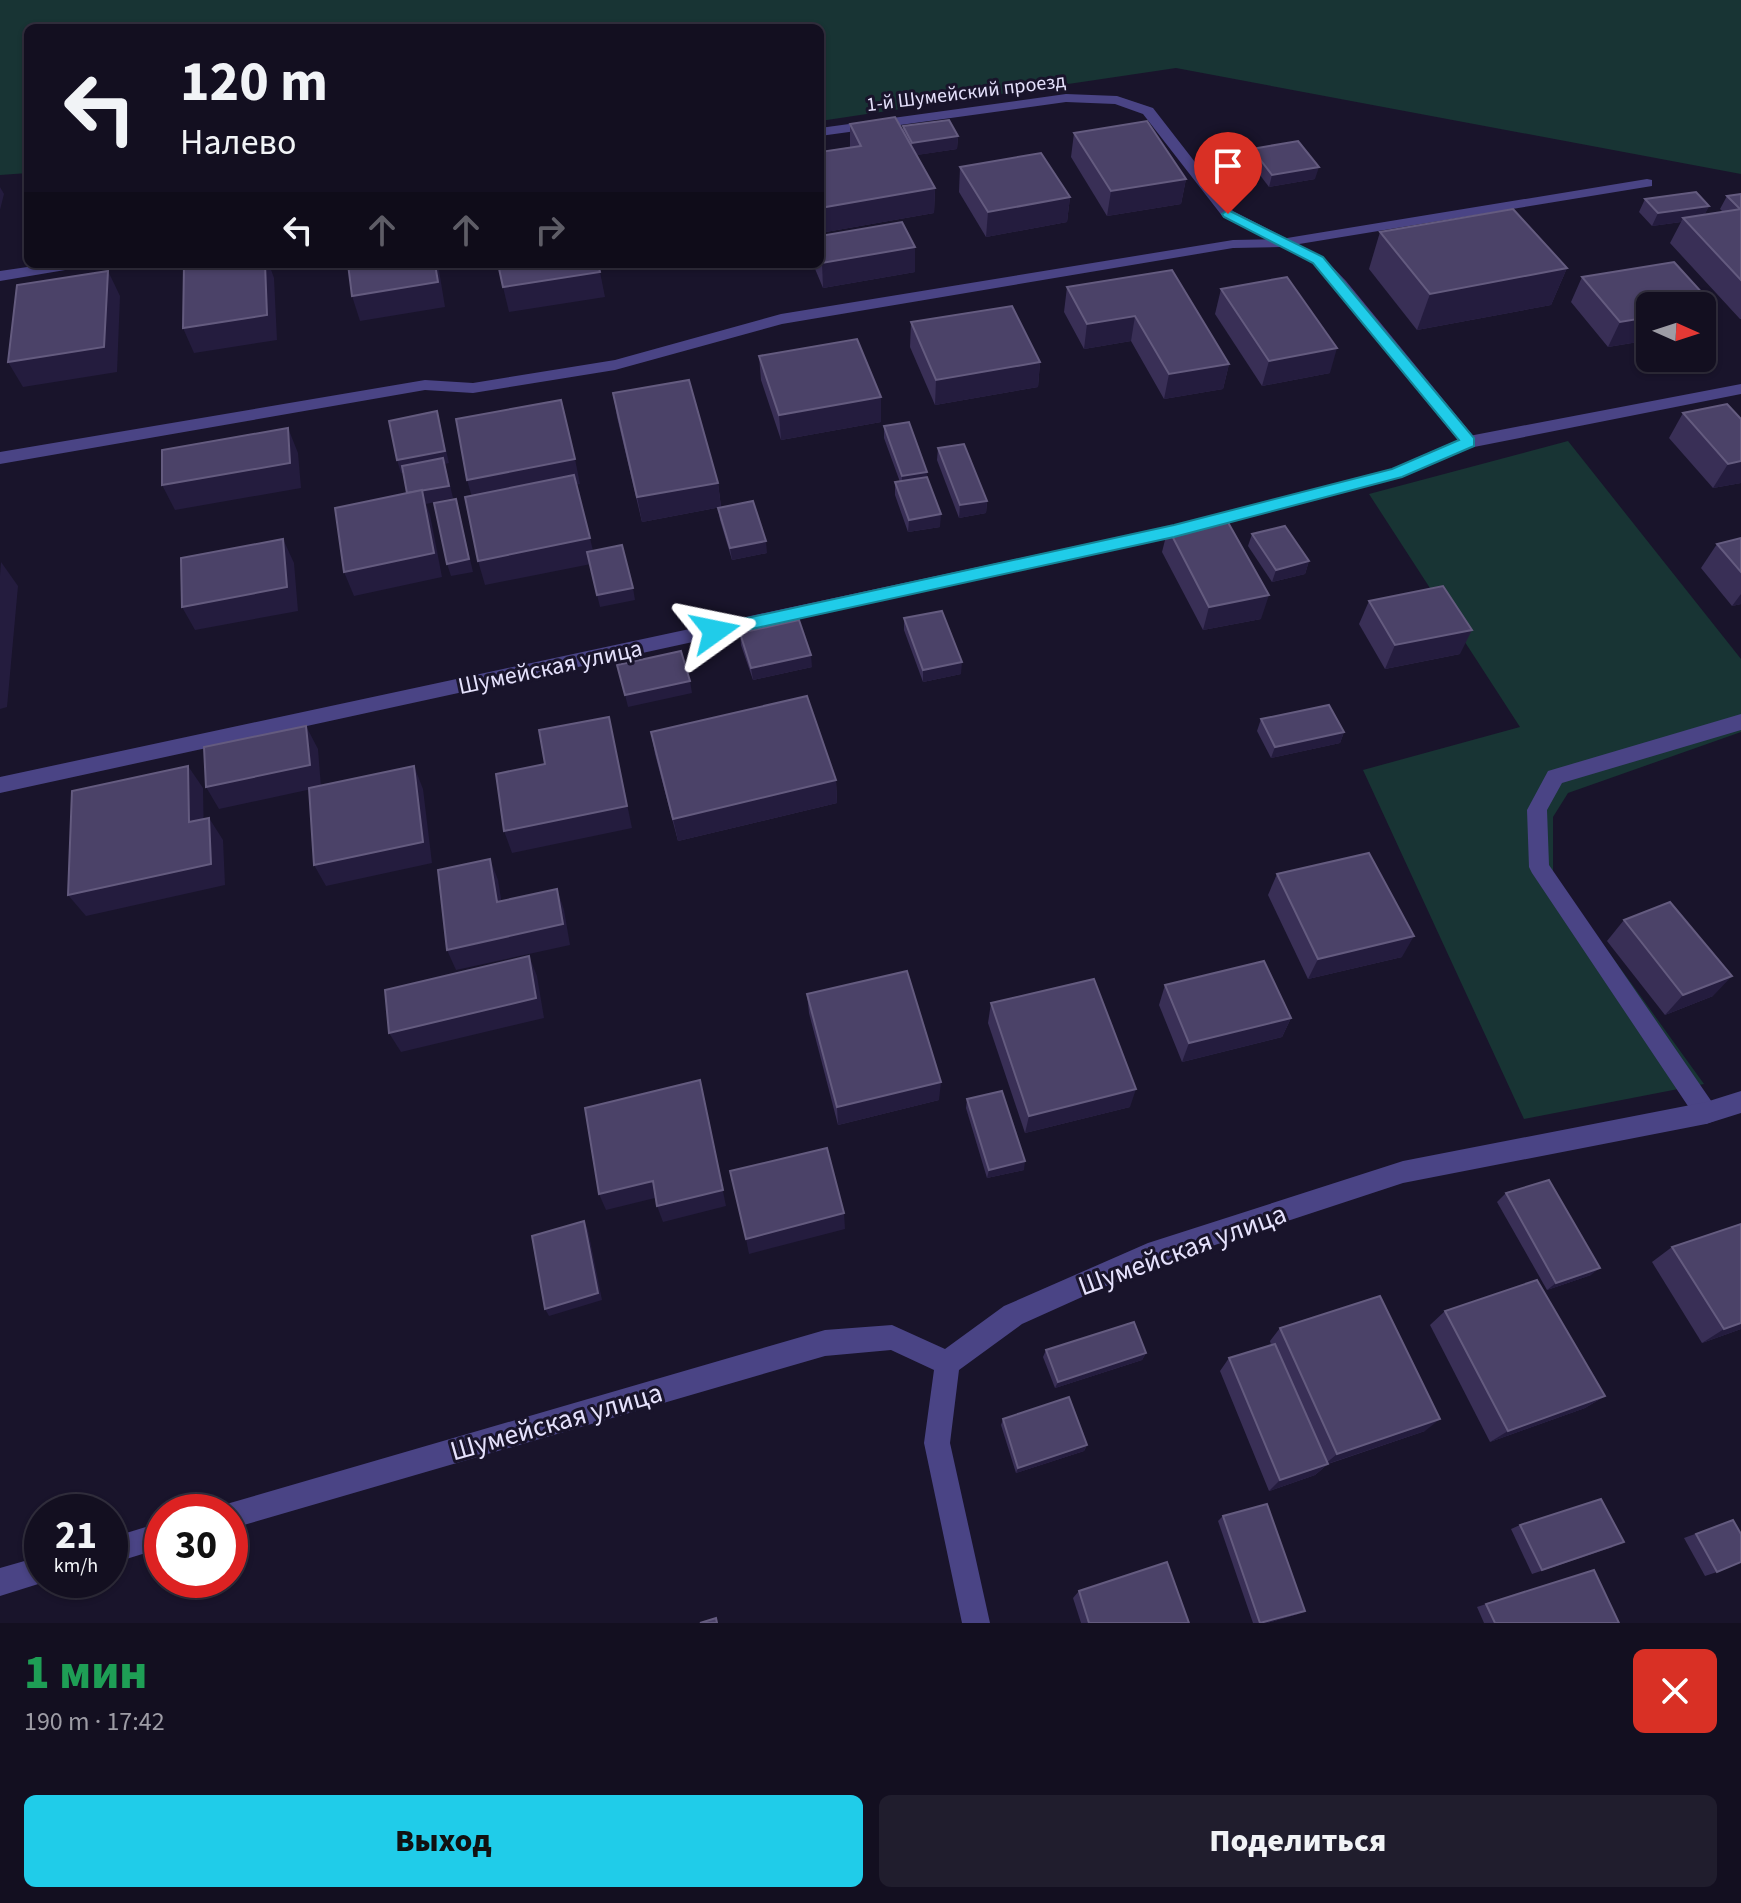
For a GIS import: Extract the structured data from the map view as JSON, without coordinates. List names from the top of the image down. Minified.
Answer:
{"streets":{"street":["1-й Шумейский проезд","Шумейская улица"]},"north":"right","page":{"turn":["120 m","Налево"],"speed":"21 km/h","limit":"30","heading":["1 мин","190 m · 17:42"],"buttons":["Выход","Поделиться"]}}
